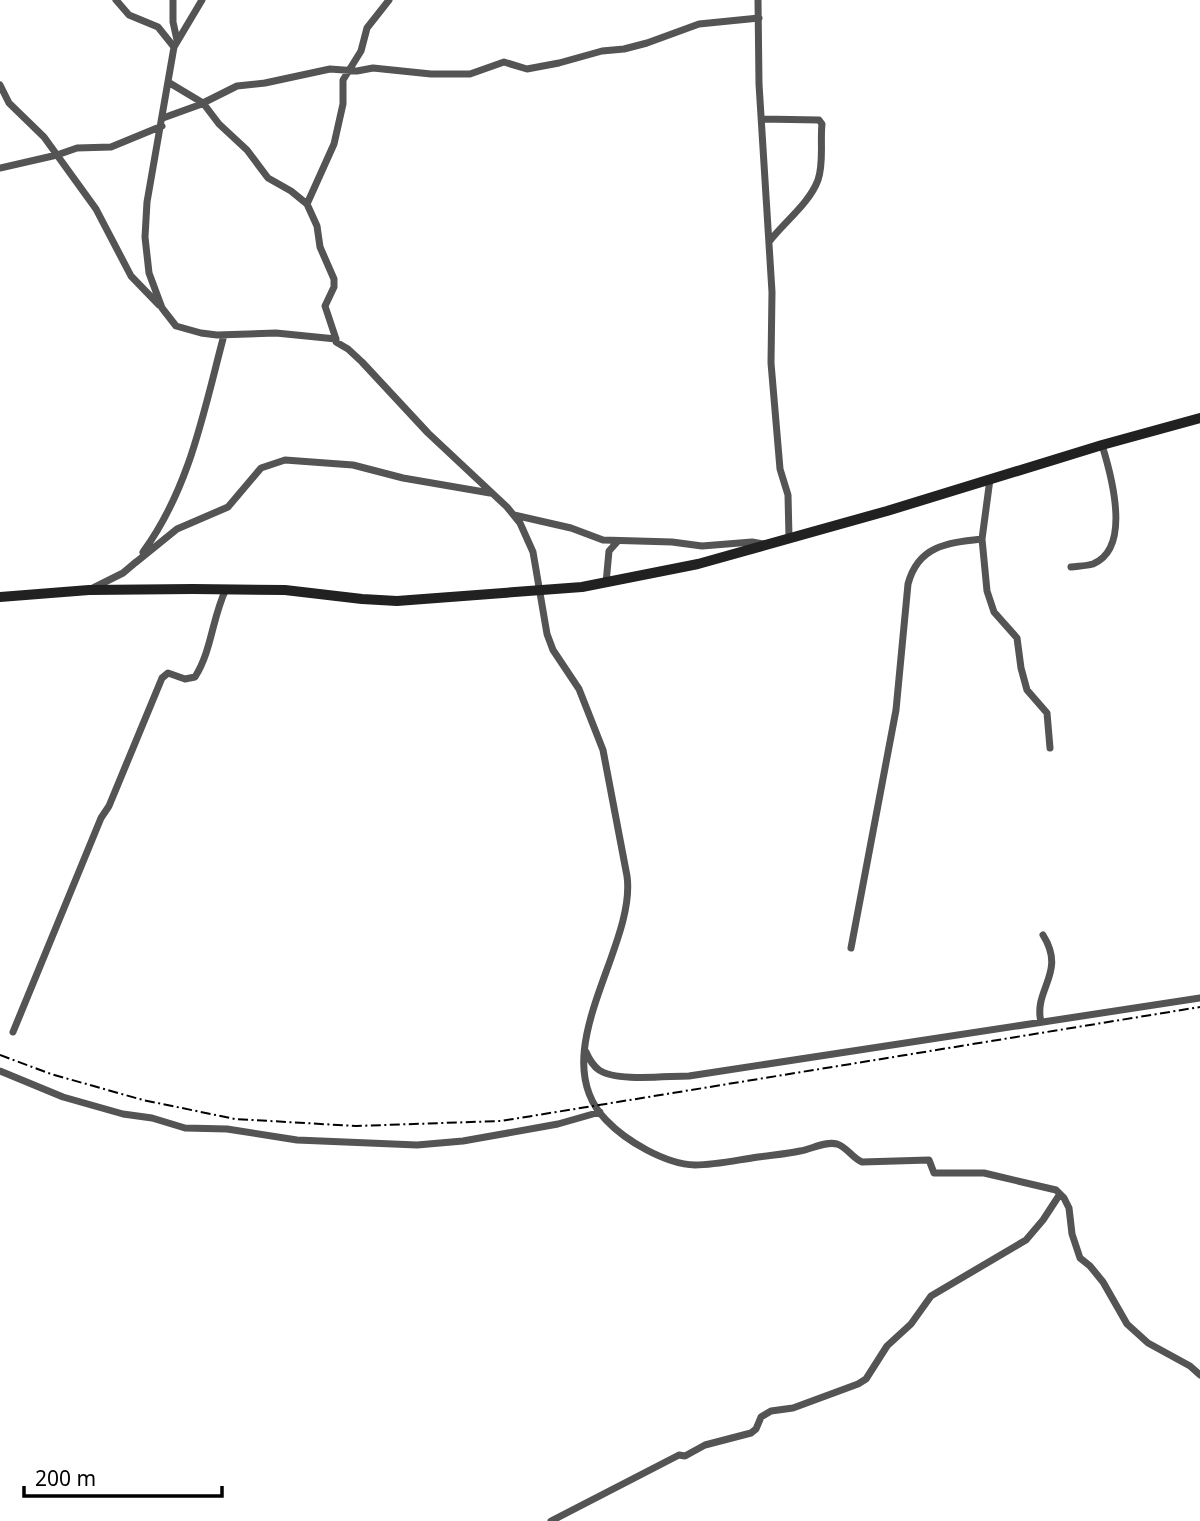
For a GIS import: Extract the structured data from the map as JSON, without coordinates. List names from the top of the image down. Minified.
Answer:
{"scale_bar":"200 m"}
